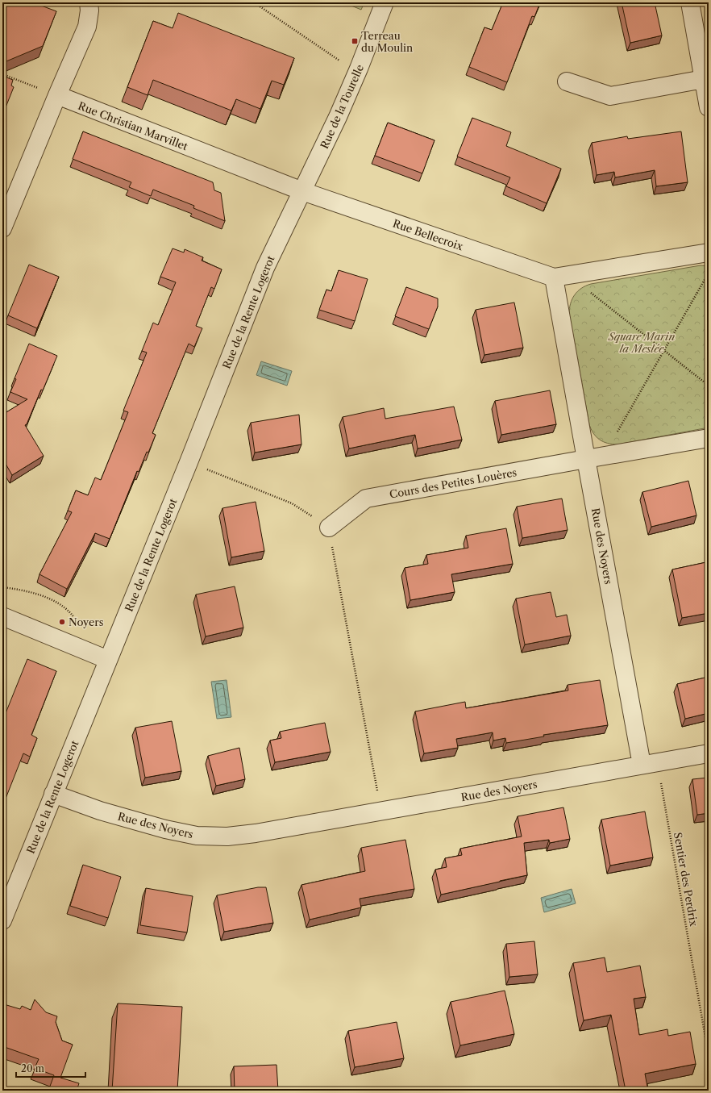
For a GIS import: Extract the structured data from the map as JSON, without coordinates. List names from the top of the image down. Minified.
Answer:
{"streets":{"street":["Rue de la Tourelle","Rue Christian Marvillet","Rue Bellecroix","Rue de la Rente Logerot","Cours des Petites Louères","Rue des Noyers"],"path":["Sentier des Perdrix"]},"crossings":[["Rue de la Tourelle","Rue Christian Marvillet"],["Rue de la Tourelle","Rue Bellecroix"],["Rue de la Tourelle","Rue de la Rente Logerot"],["Rue Christian Marvillet","Rue Bellecroix"],["Rue Christian Marvillet","Rue de la Rente Logerot"],["Rue Bellecroix","Rue de la Rente Logerot"],["Rue de la Rente Logerot","Rue des Noyers"],["Cours des Petites Louères","Rue des Noyers"],["Rue des Noyers","Sentier des Perdrix"]],"parks":["Square Marin la Meslée"],"places":{"transit":["Terreau du Moulin"],"other":["Noyers"]},"scale_bar":"20 m"}
